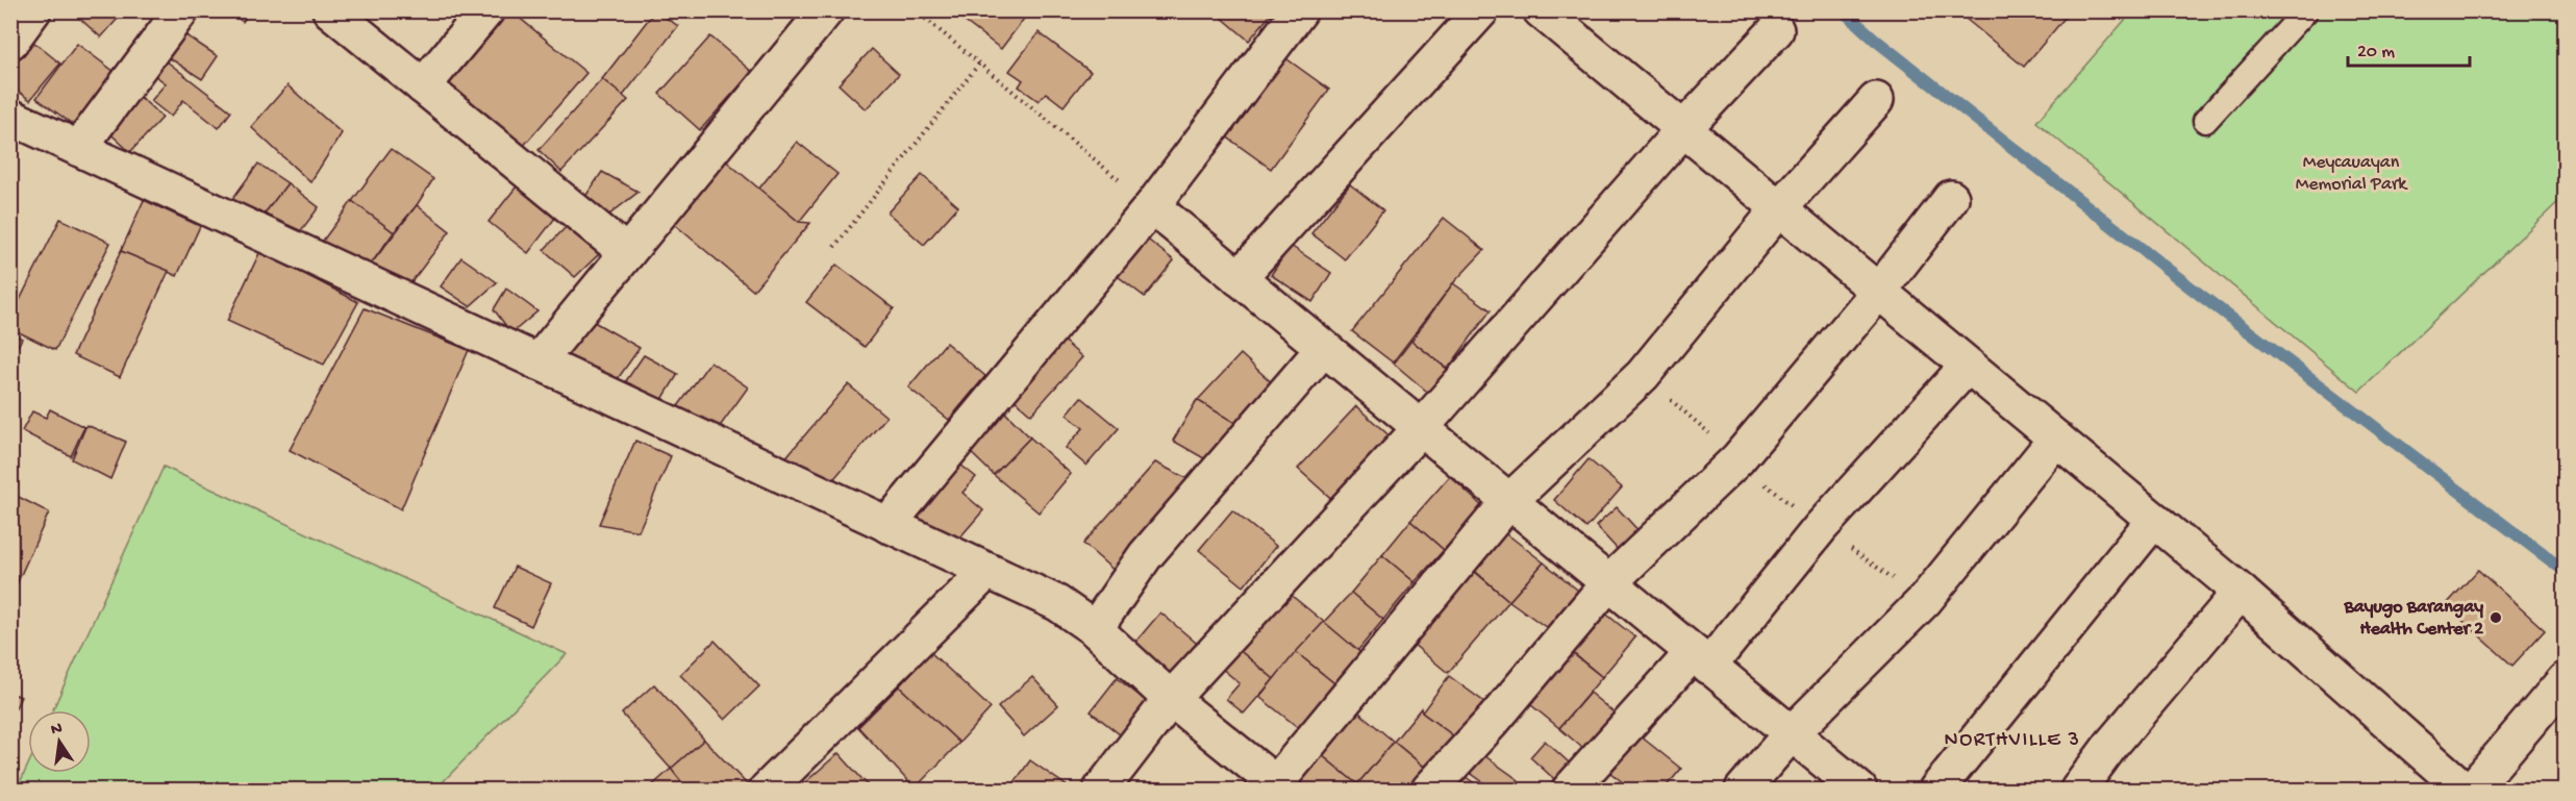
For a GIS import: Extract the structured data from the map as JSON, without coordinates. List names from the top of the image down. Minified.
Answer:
{"districts":["NORTHVILLE 3"],"parks":["Meycauayan Memorial Park"],"places":["Bayugo Barangay Health Center 2"],"scale_bar":"20 m","north":"top"}
